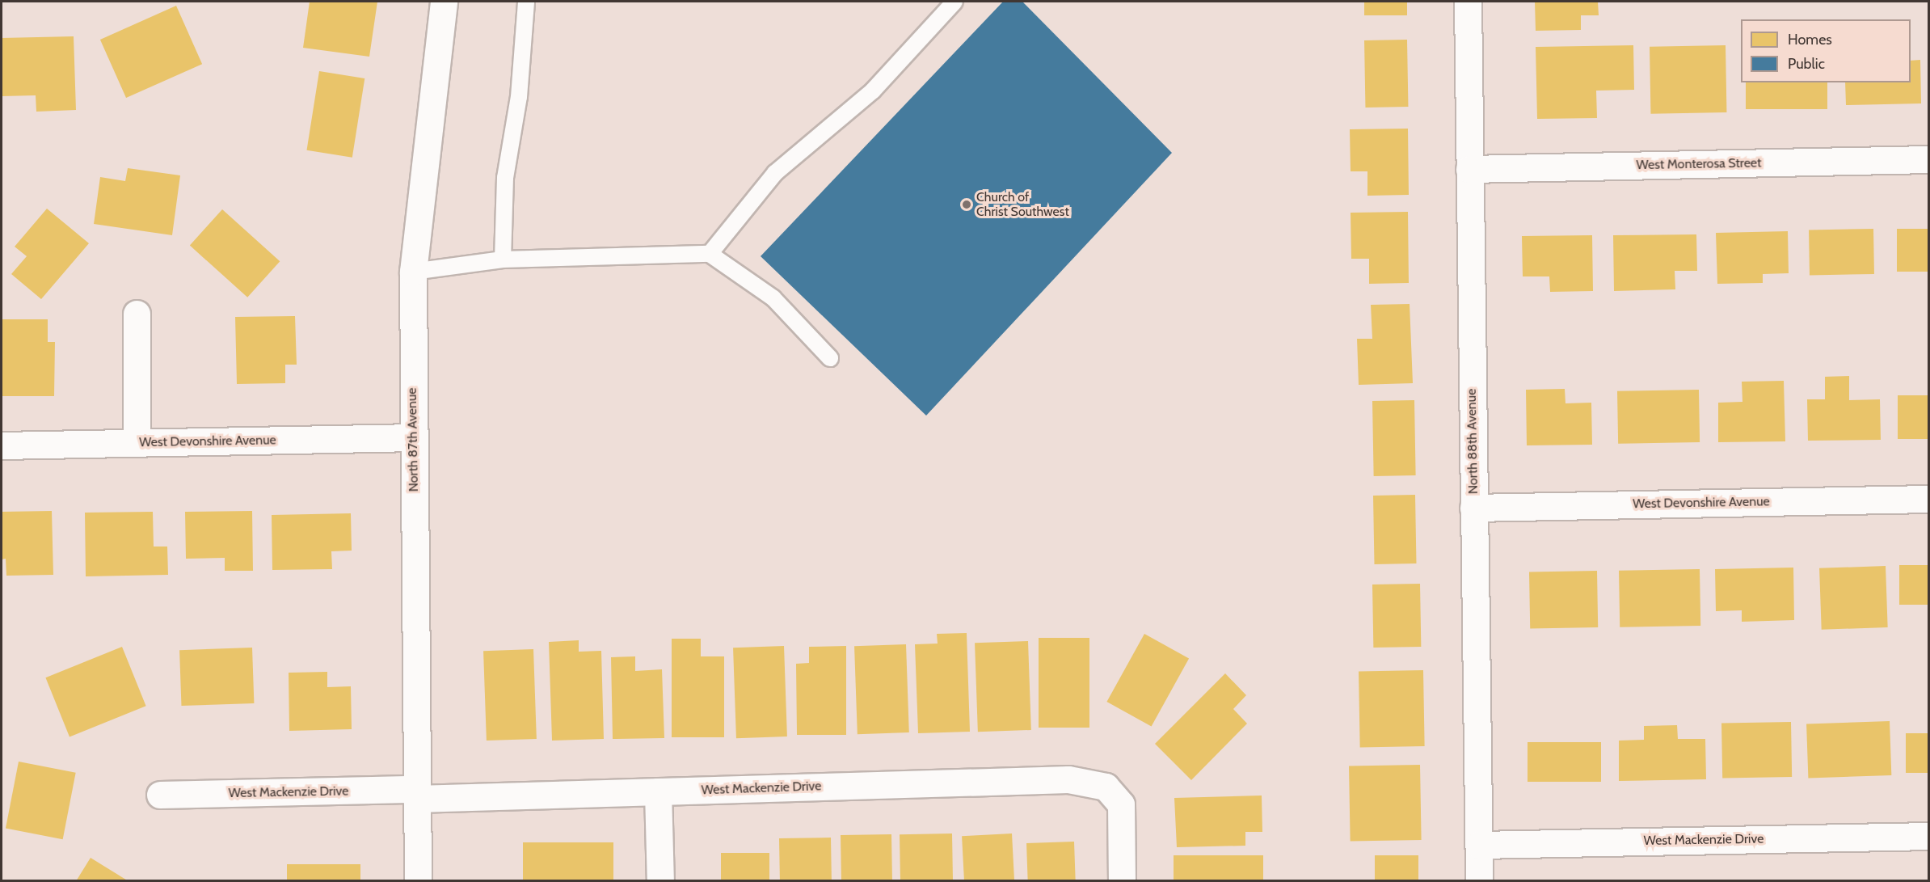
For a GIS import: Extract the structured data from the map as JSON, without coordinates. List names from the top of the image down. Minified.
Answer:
{"streets":{"street":["West Monterosa Street","North 87th Avenue","West Devonshire Avenue","North 88th Avenue","West Mackenzie Drive"]},"crossings":[["West Monterosa Street","North 88th Avenue"],["North 87th Avenue","West Devonshire Avenue"],["North 87th Avenue","West Mackenzie Drive"],["West Devonshire Avenue","North 88th Avenue"],["North 88th Avenue","West Mackenzie Drive"]],"places":["Church of Christ Southwest"],"legend":["Homes","Public"]}
